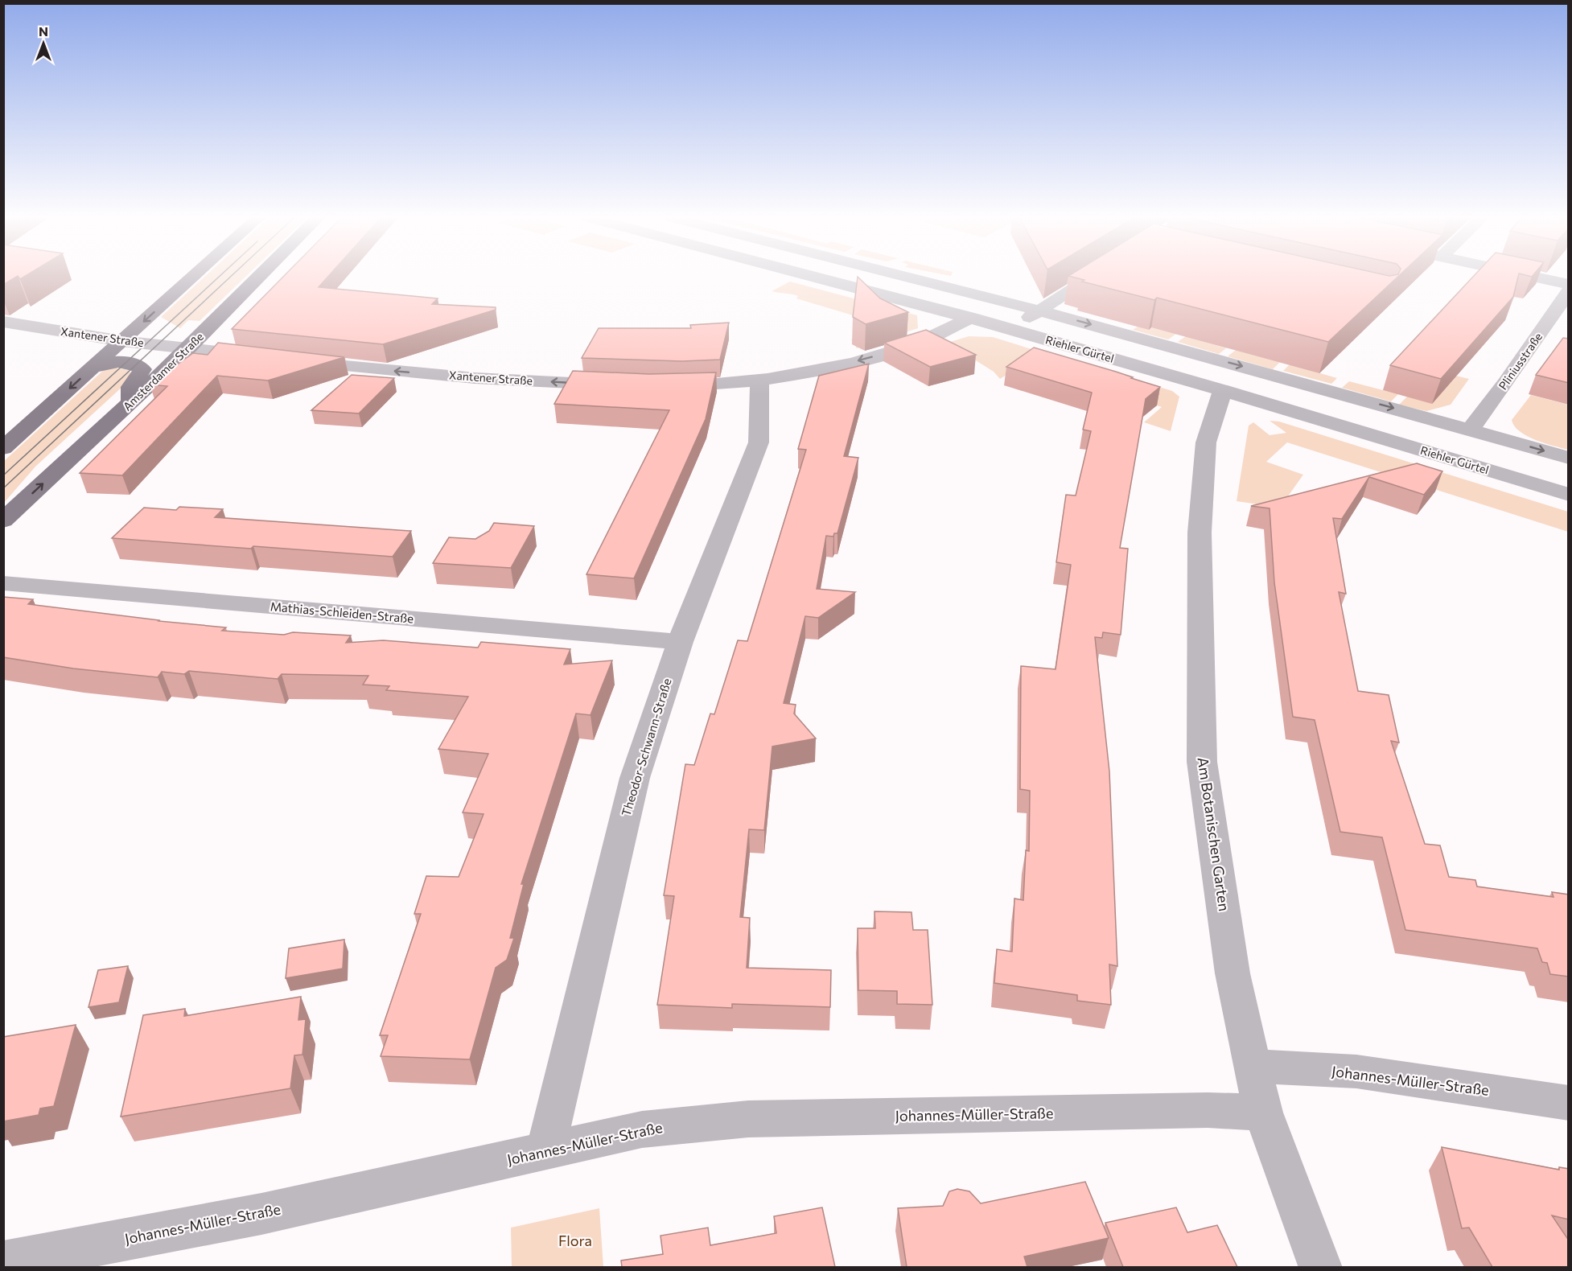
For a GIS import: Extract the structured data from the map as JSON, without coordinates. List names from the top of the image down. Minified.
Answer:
{"streets":{"main road":["Amsterdamer Straße"],"street":["Xantener Straße","Riehler Gürtel","Pliniusstraße","Mathias-Schleiden-Straße","Theodor-Schwann-Straße","Am Botanischen Garten","Johannes-Müller-Straße"]},"crossings":[["Xantener Straße","Amsterdamer Straße"],["Riehler Gürtel","Am Botanischen Garten"],["Mathias-Schleiden-Straße","Theodor-Schwann-Straße"],["Theodor-Schwann-Straße","Johannes-Müller-Straße"],["Am Botanischen Garten","Johannes-Müller-Straße"]],"one_way":["Xantener Straße"],"parks":["Flora"],"north":"top"}
